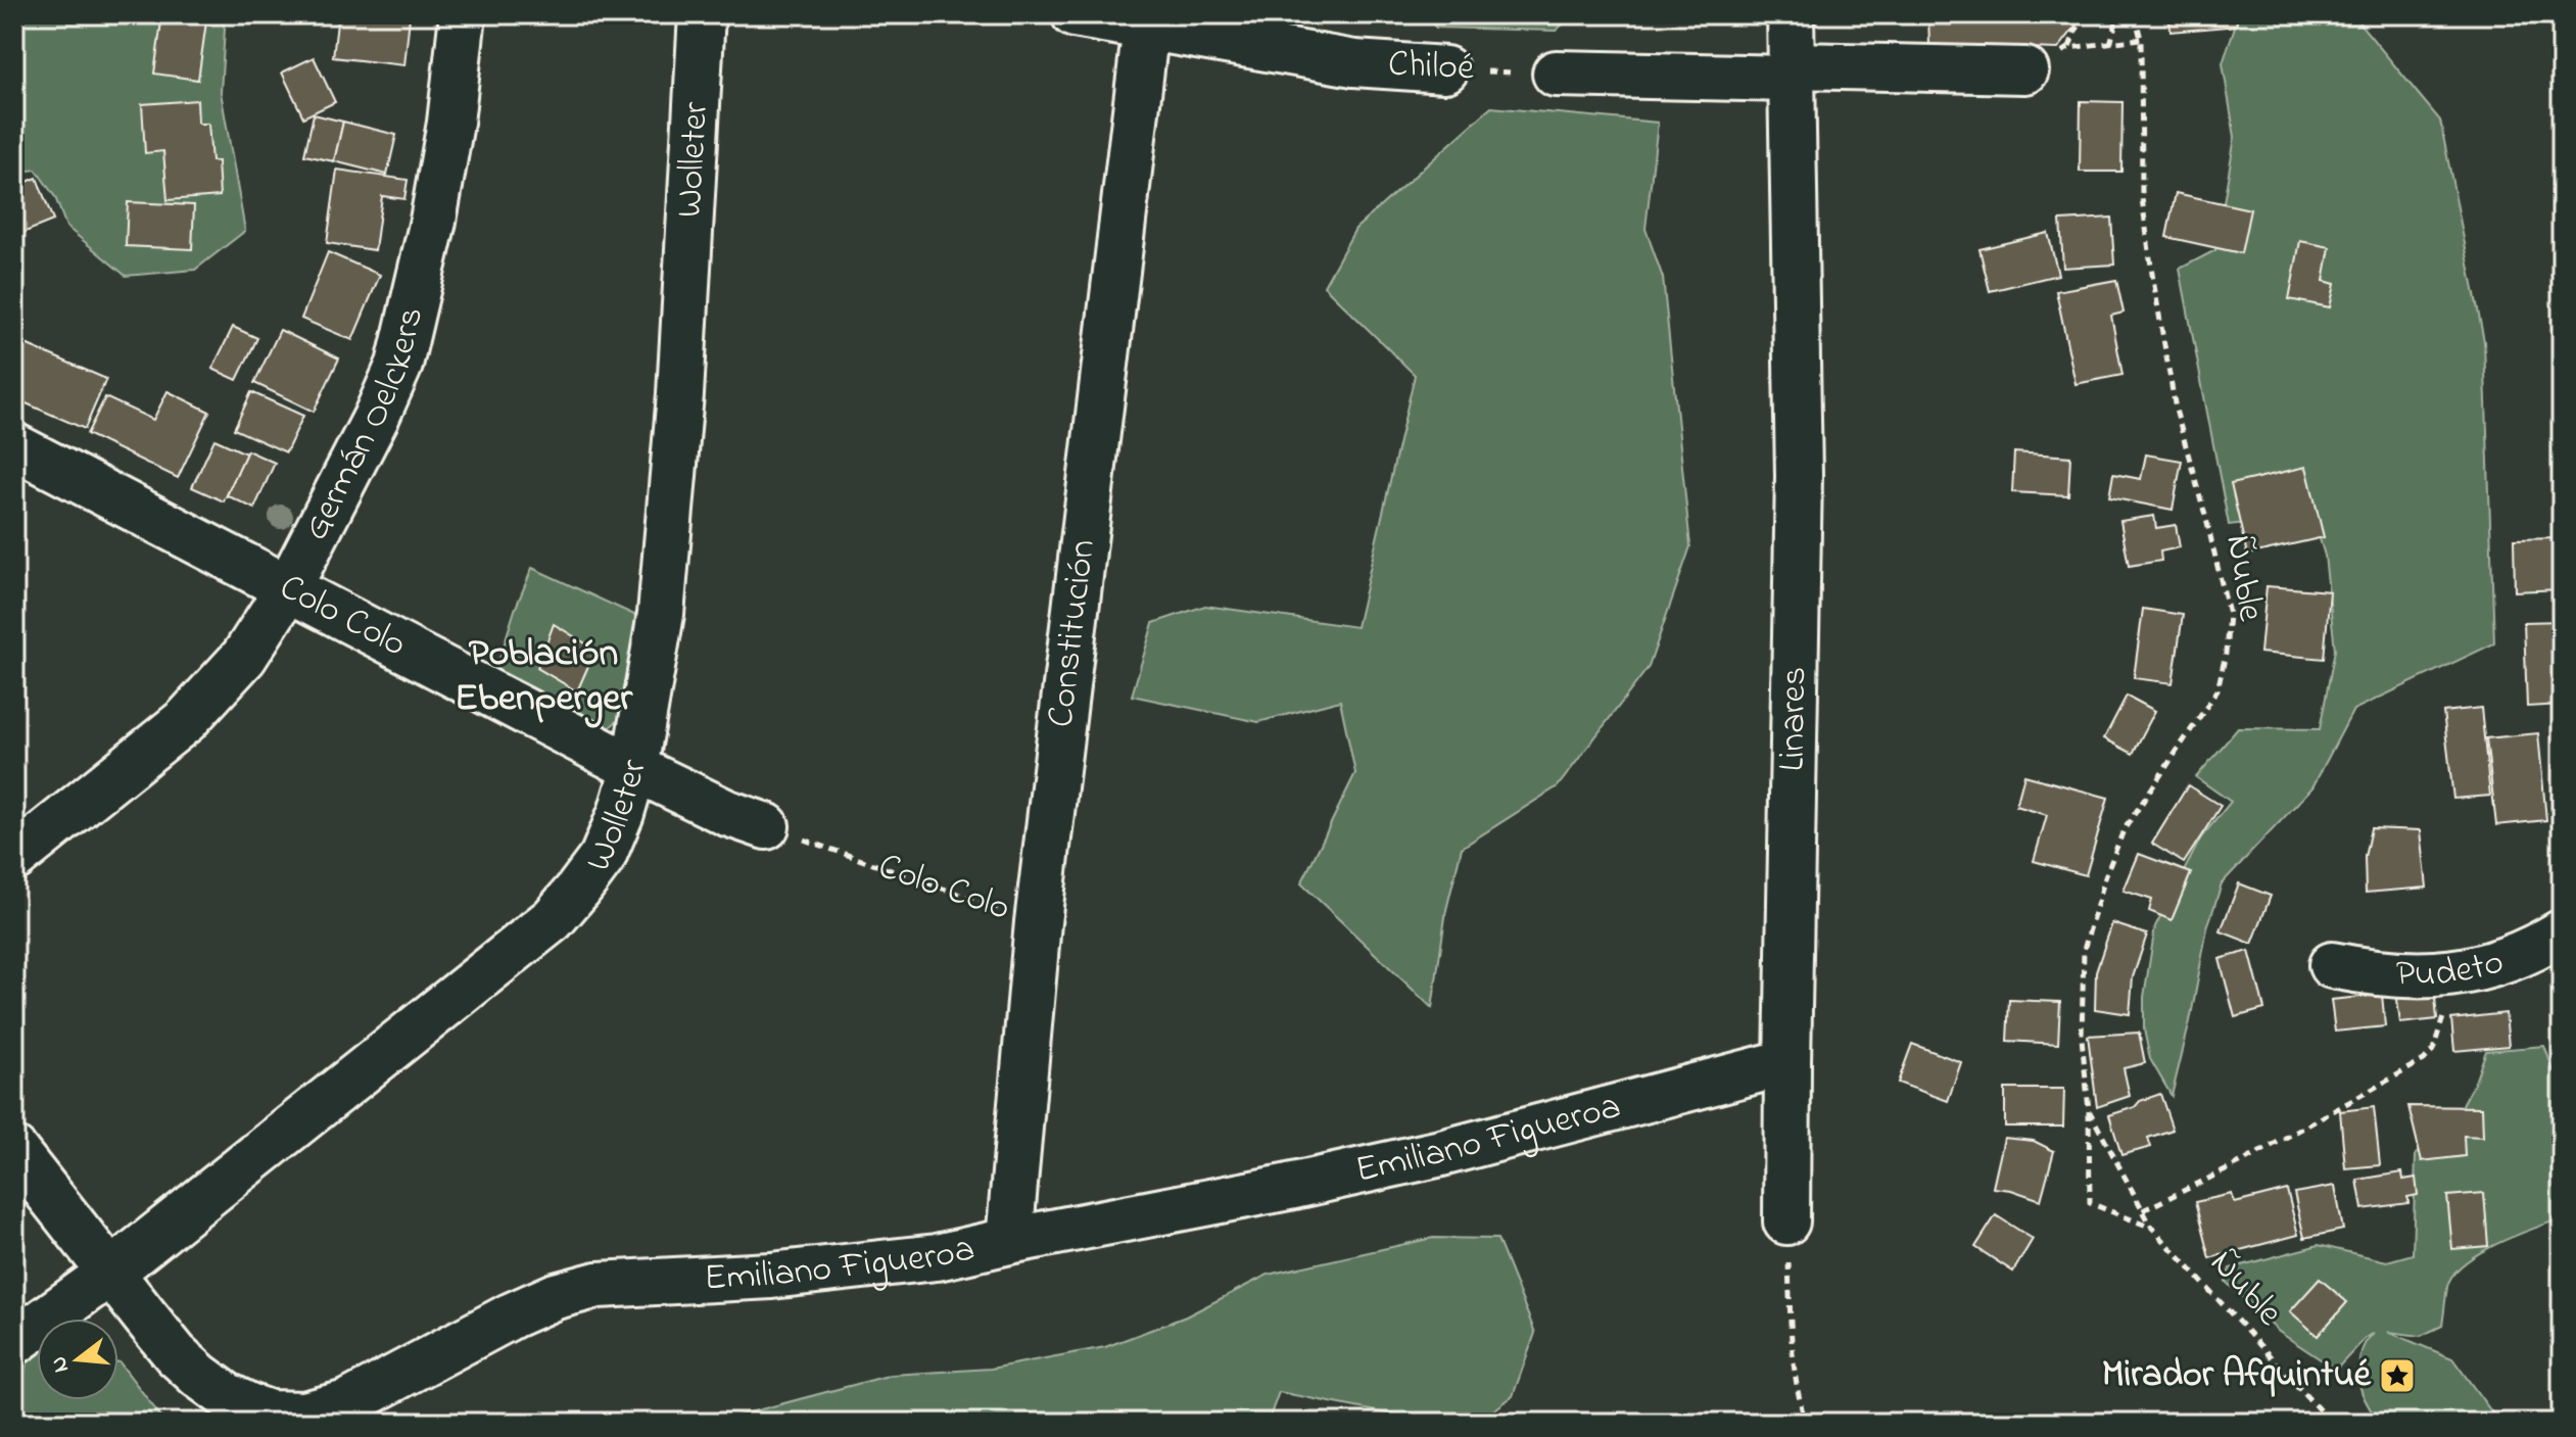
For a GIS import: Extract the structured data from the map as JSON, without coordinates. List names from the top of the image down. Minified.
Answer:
{"streets":{"street":["Chiloé","Wolleter","Germán Oelckers","Colo Colo","Constitución","Linares","Pudeto","Emiliano Figueroa"],"path":["Ñuble"]},"crossings":[["Chiloé","Constitución"],["Wolleter","Colo Colo"],["Wolleter","Emiliano Figueroa"],["Germán Oelckers","Colo Colo"],["Colo Colo","Constitución"],["Constitución","Emiliano Figueroa"],["Linares","Emiliano Figueroa"]],"districts":["Población Ebenperger"],"places":{"place":["Mirador Afquintué"]},"north":"left"}
